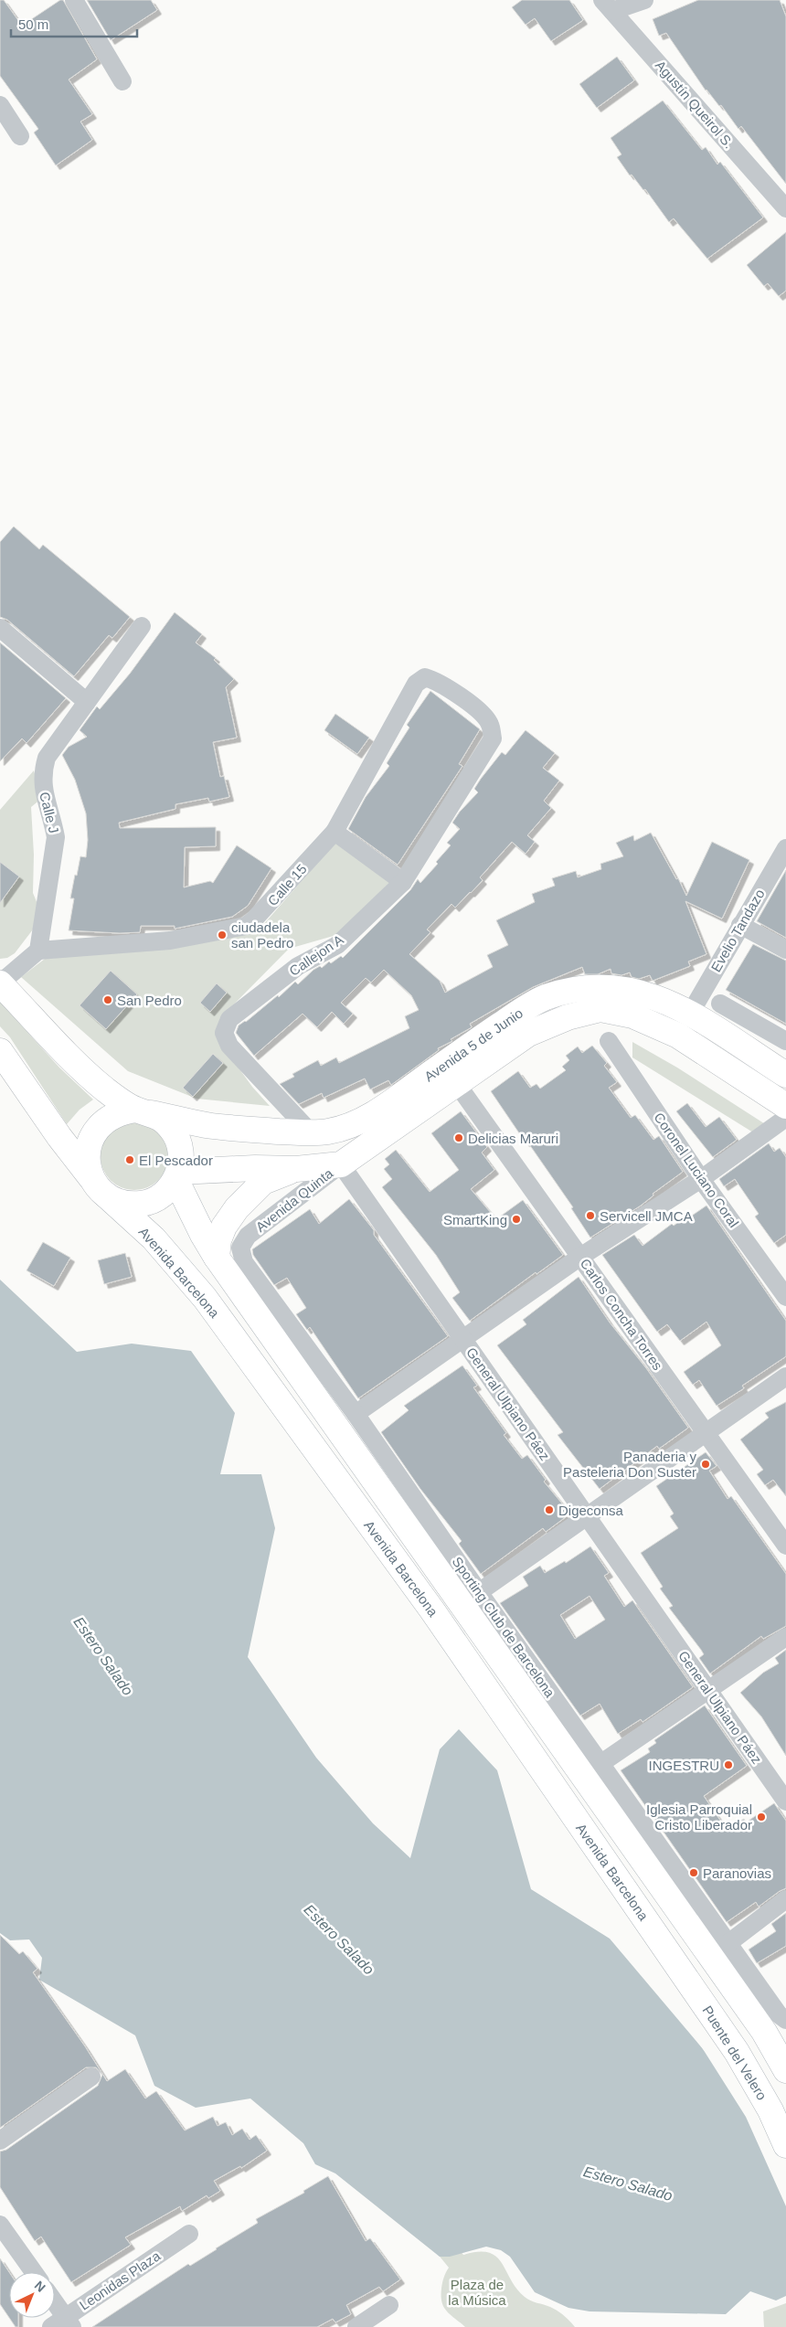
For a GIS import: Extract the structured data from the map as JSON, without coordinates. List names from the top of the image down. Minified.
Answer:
{"streets":{"main road":["Avenida 5 de Junio","Avenida Barcelona","Puente del Velero"],"street":["Agustín Queirol S.","Calle J","Calle 15","Evelio Tandazo","Callejon A","Coronel Luciano Coral","Avenida Quinta","Carlos Concha Torres","General Ulpiano Páez","Sporting Club de Barcelona","Leonidas Plaza"]},"crossings":[["Calle J","Calle 15"],["Calle 15","Callejon A"],["Evelio Tandazo","Avenida 5 de Junio"],["Callejon A","Avenida 5 de Junio"],["Avenida 5 de Junio","Avenida Quinta"],["Avenida 5 de Junio","Avenida Barcelona"],["Avenida 5 de Junio","Carlos Concha Torres"],["Avenida 5 de Junio","General Ulpiano Páez"],["Avenida Quinta","General Ulpiano Páez"],["Avenida Quinta","Sporting Club de Barcelona"],["Avenida Barcelona","Puente del Velero"]],"water":["Estero Salado"],"parks":["Plaza de la Música"],"places":["ciudadela san Pedro","San Pedro","Delicias Maruri","El Pescador","Servicell JMCA","SmartKing","Panaderia y Pasteleria Don Suster","Digeconsa","INGESTRU","Iglesia Parroquial Cristo Liberador","Paranovias"],"scale_bar":"50 m","north":"top right"}
